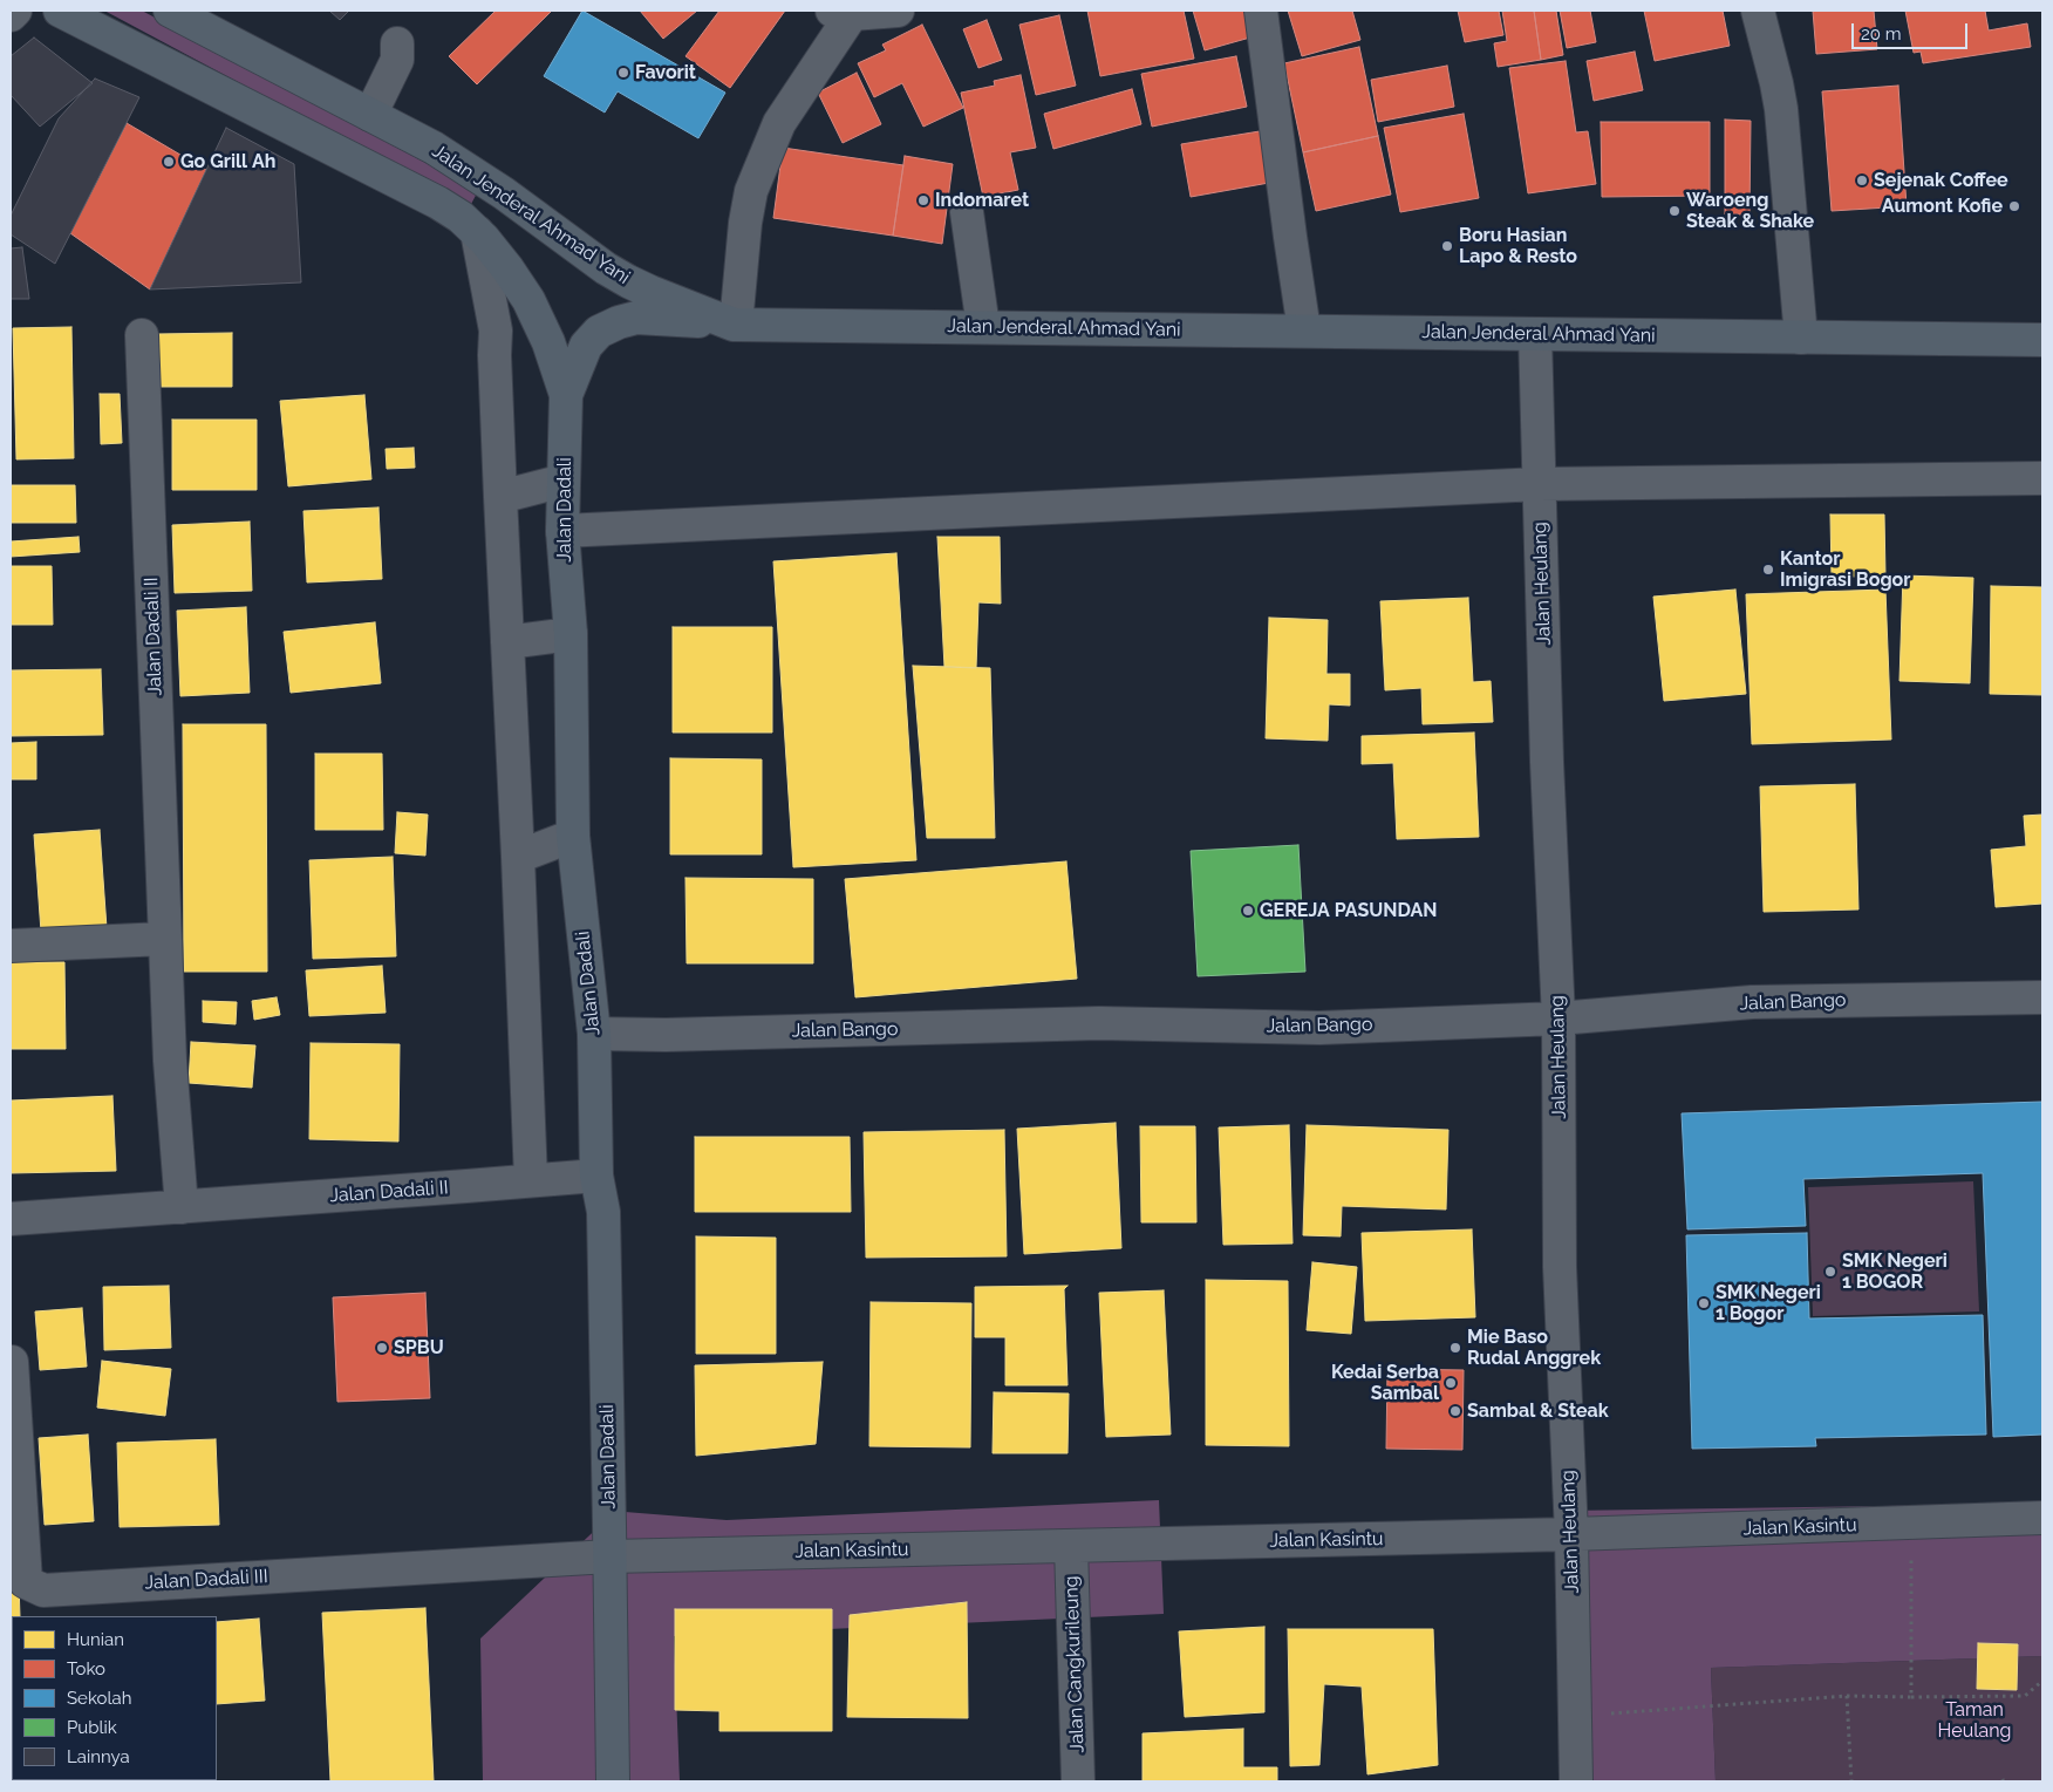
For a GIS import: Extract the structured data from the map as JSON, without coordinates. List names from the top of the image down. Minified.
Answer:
{"streets":{"main road":["Jalan Jenderal Ahmad Yani","Jalan Dadali"],"street":["Jalan Heulang","Jalan Dadali II","Jalan Bango","Jalan Kasintu","Jalan Dadali III","Jalan Cangkurileung"]},"crossings":[["Jalan Jenderal Ahmad Yani","Jalan Heulang"],["Jalan Dadali","Jalan Dadali II"],["Jalan Dadali","Jalan Bango"],["Jalan Dadali","Jalan Kasintu"],["Jalan Dadali","Jalan Dadali III"],["Jalan Heulang","Jalan Bango"],["Jalan Heulang","Jalan Kasintu"],["Jalan Kasintu","Jalan Dadali III"],["Jalan Kasintu","Jalan Cangkurileung"]],"parks":["Taman Heulang"],"places":["Favorit","Go Grill Ah","Sejenak Coffee","Indomaret","Aumont Kofie","Waroeng Steak & Shake","Boru Hasian Lapo & Resto","Kantor Imigrasi Bogor","GEREJA PASUNDAN","SMK Negeri 1 BOGOR","SMK Negeri 1 Bogor","SPBU","Mie Baso Rudal Anggrek","Kedai Serba Sambal","Sambal & Steak"],"legend":["Hunian","Toko","Sekolah","Publik","Lainnya"],"scale_bar":"20 m"}
